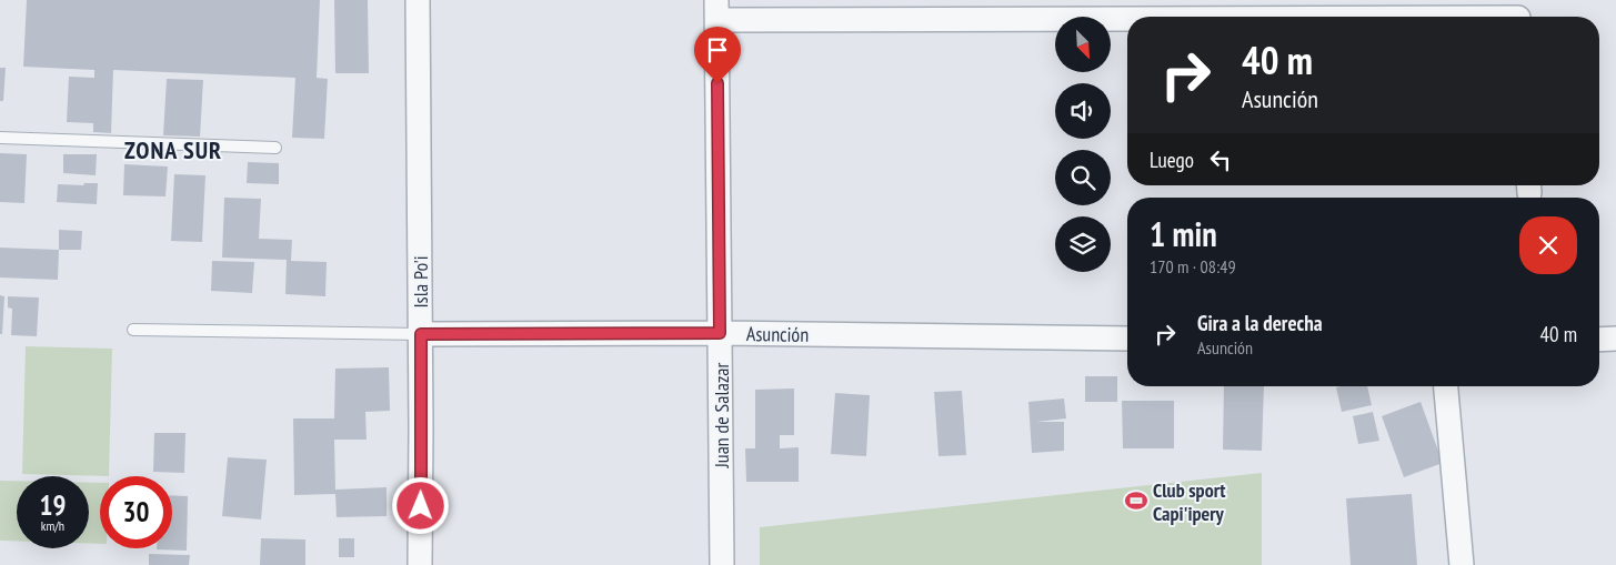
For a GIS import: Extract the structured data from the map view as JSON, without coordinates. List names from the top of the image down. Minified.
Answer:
{"streets":{"street":["Isla Po'i","Asunción","Juan de Salazar"]},"crossings":[["Isla Po'i","Asunción"],["Asunción","Juan de Salazar"]],"districts":["ZONA SUR"],"places":{"sports":["Club sport Capi'ipery"]},"north":"bottom right","page":{"turn":["40 m","Asunción"],"then":"Luego","heading":["1 min","170 m · 08:49"],"list":[{"name":"Gira a la derecha","note":"Asunción","value":"40 m"}],"speed":"19 km/h","limit":"30"}}
